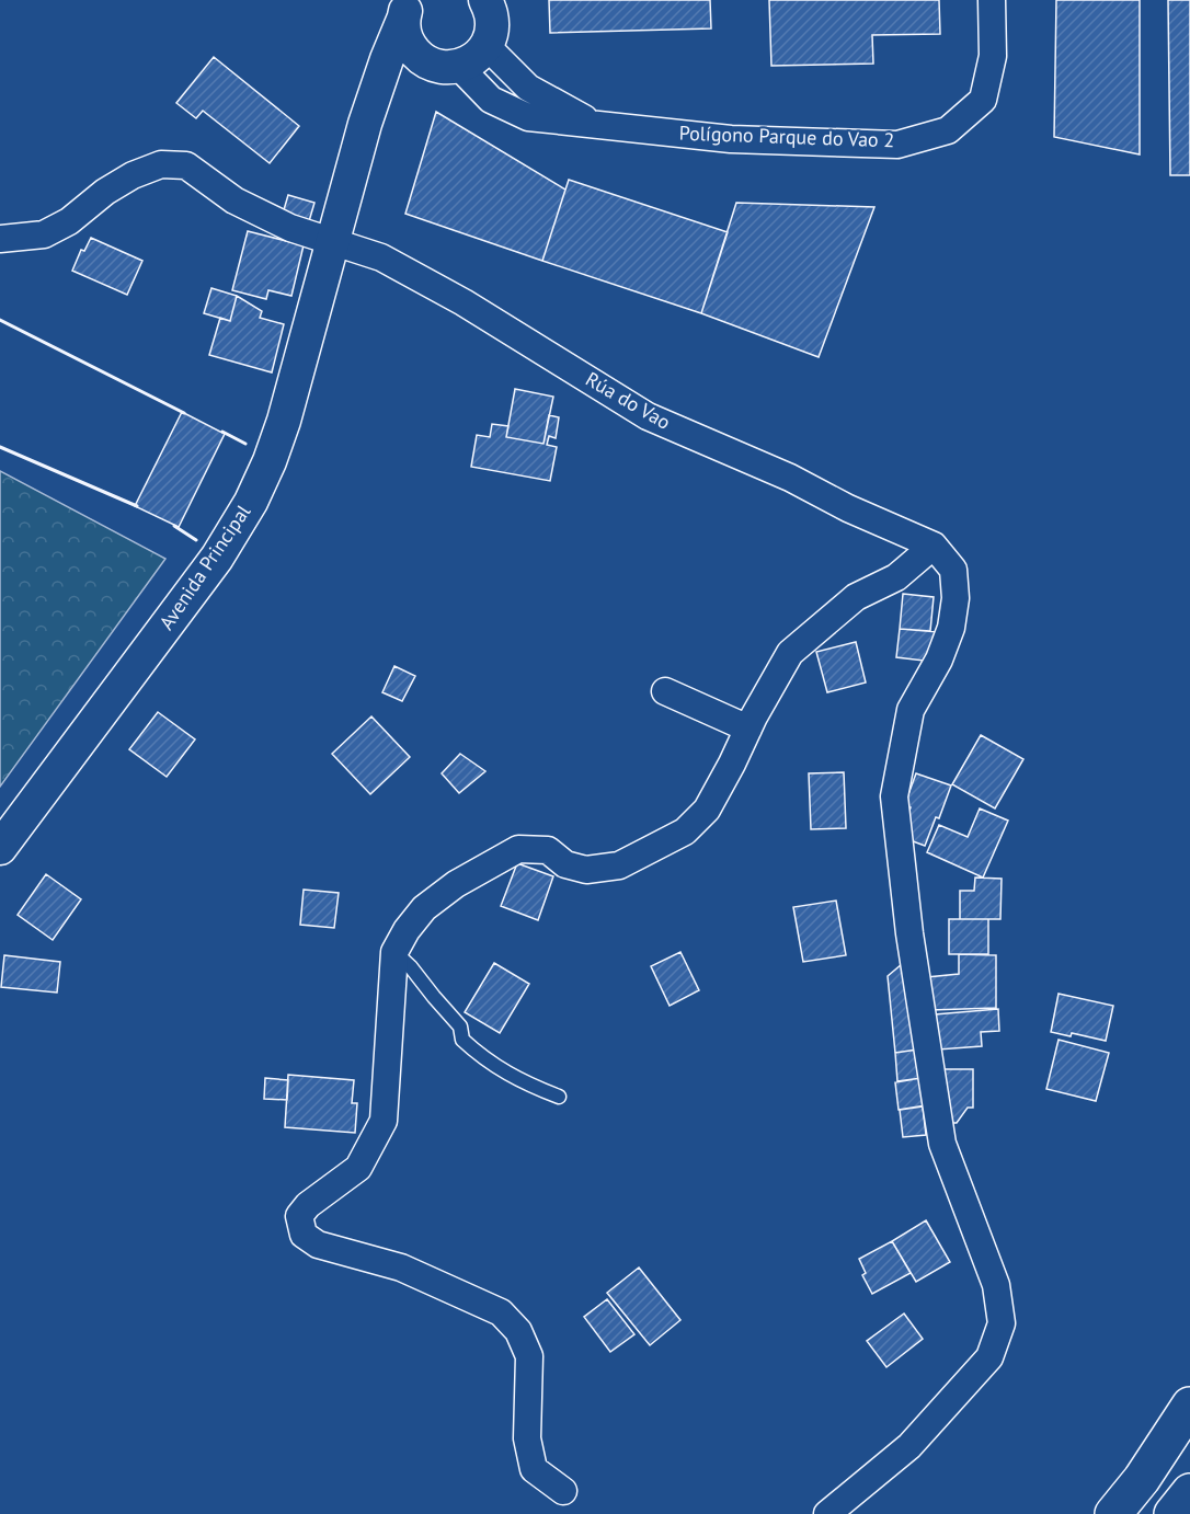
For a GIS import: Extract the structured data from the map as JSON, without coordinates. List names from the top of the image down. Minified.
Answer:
{"streets":{"street":["Polígono Parque do Vao 2","Rúa do Vao","Avenida Principal"]},"crossings":[["Rúa do Vao","Avenida Principal"]]}
